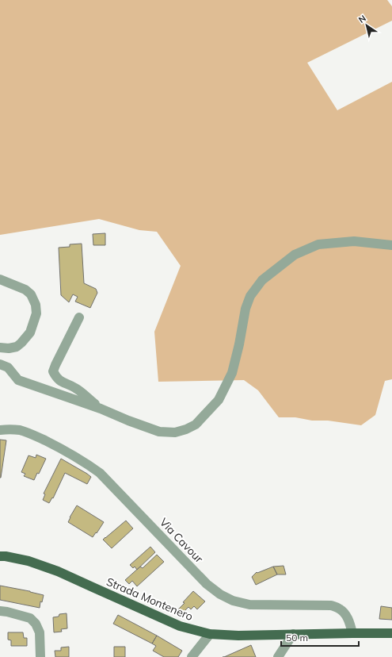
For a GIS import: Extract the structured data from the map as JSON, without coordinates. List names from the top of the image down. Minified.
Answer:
{"streets":{"main road":["Strada Montenero"],"street":["Via Cavour"]},"crossings":[["Via Cavour","Strada Montenero"]],"scale_bar":"50 m","north":"top left"}
